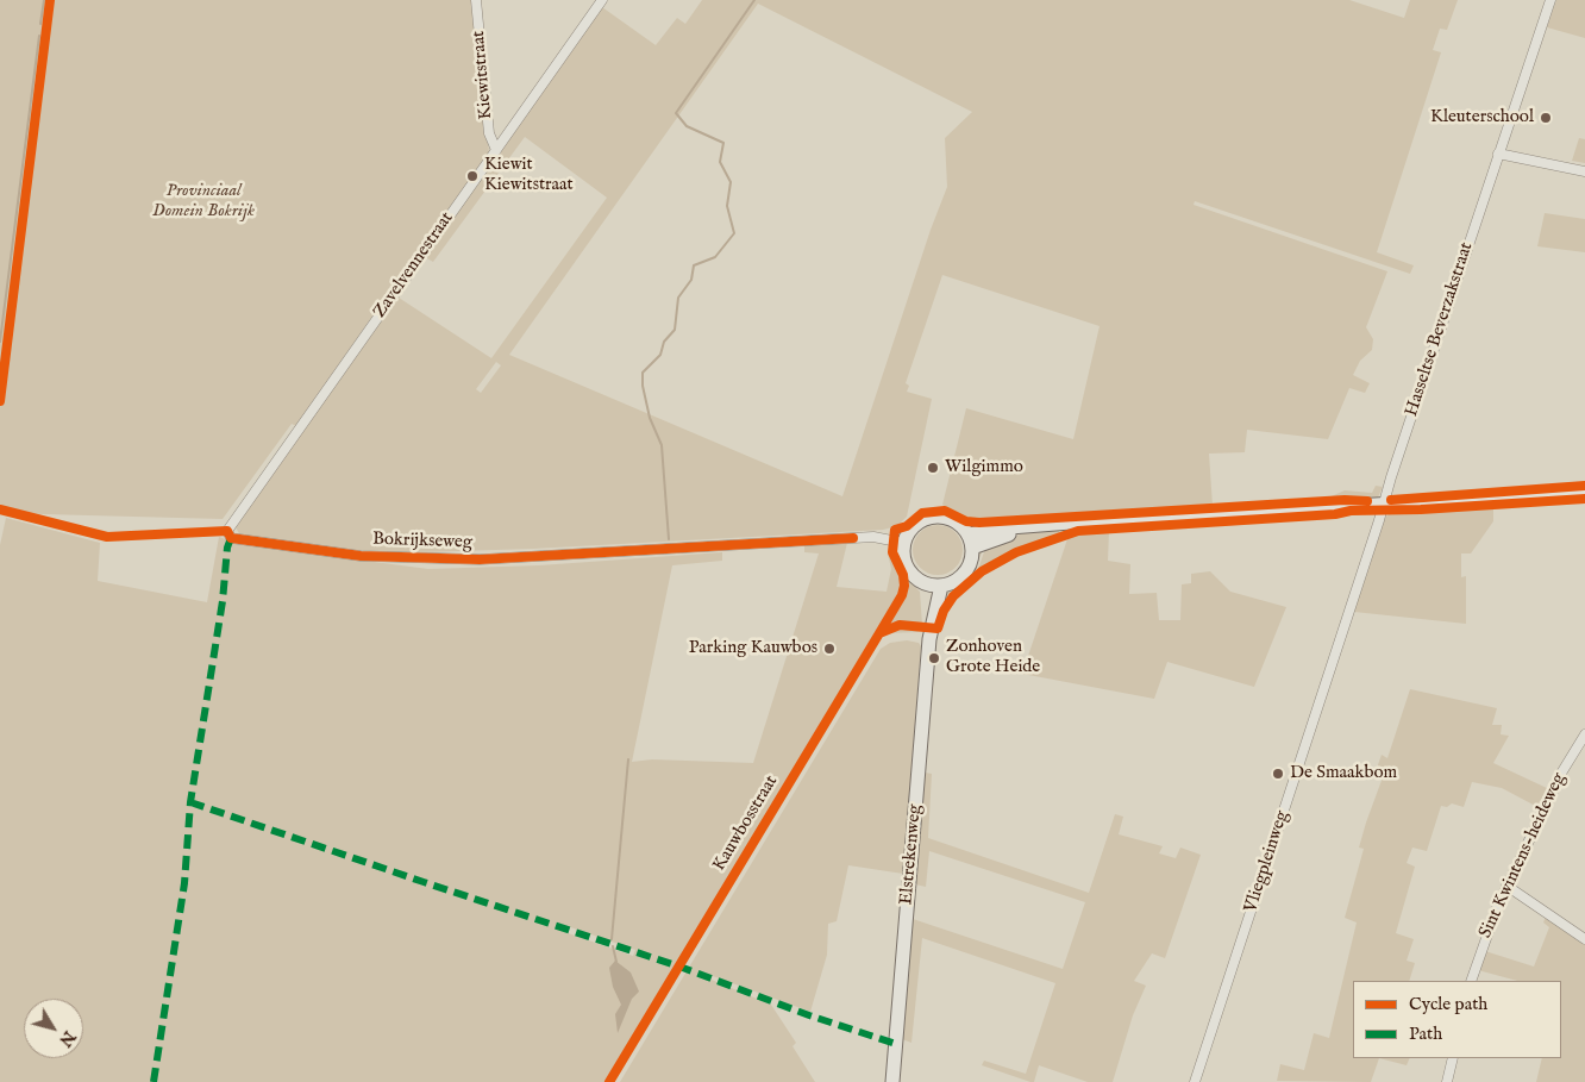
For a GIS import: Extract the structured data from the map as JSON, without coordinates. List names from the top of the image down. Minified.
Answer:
{"streets":{"street":["Kiewitstraat","Zavelvennestraat","Hasseltse Beverzakstraat","Bokrijkseweg","Elstrekenweg","Sint Kwintens-heideweg","Vliegpleinweg"],"cycle path":["Kauwbosstraat"]},"crossings":[["Kiewitstraat","Zavelvennestraat"],["Zavelvennestraat","Bokrijkseweg"],["Hasseltse Beverzakstraat","Vliegpleinweg"],["Bokrijkseweg","Elstrekenweg"]],"parks":["Provinciaal Domein Bokrijk"],"places":["Kleuterschool","Kiewit Kiewitstraat","Wilgimmo","Parking Kauwbos","Zonhoven Grote Heide","De Smaakbom"],"legend":["Cycle path","Path"],"north":"bottom right"}
